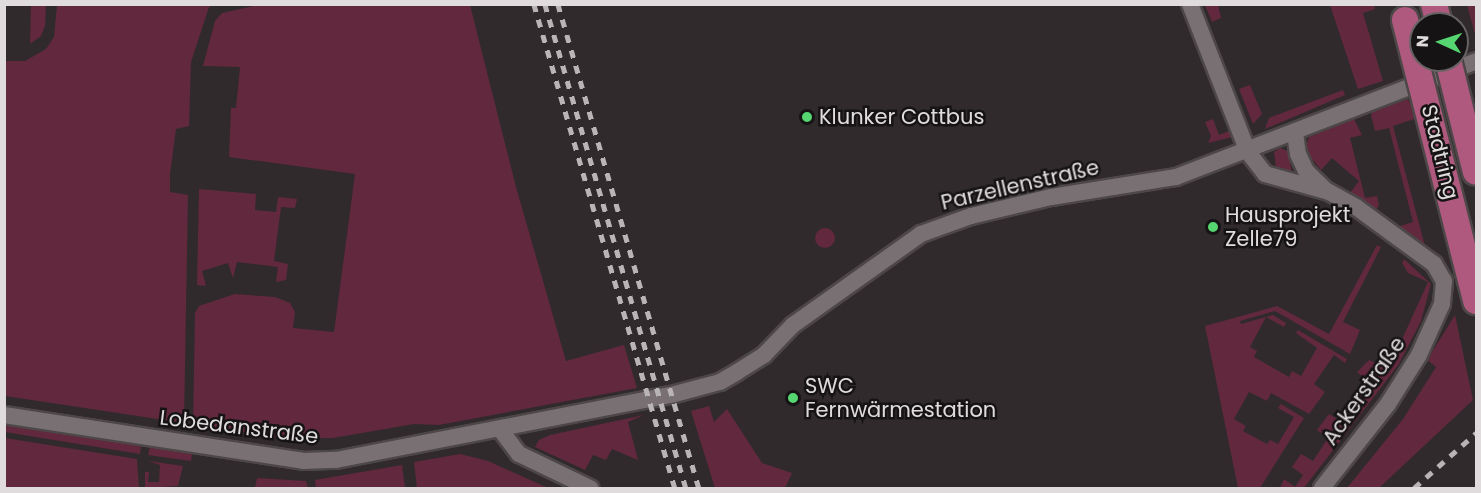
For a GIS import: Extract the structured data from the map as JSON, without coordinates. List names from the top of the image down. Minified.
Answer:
{"streets":{"main road":["Stadtring"],"street":["Parzellenstraße","Ackerstraße","Lobedanstraße"]},"crossings":[["Parzellenstraße","Lobedanstraße"]],"places":["Klunker Cottbus","Hausprojekt Zelle79","SWC Fernwärmestation"],"north":"left"}
